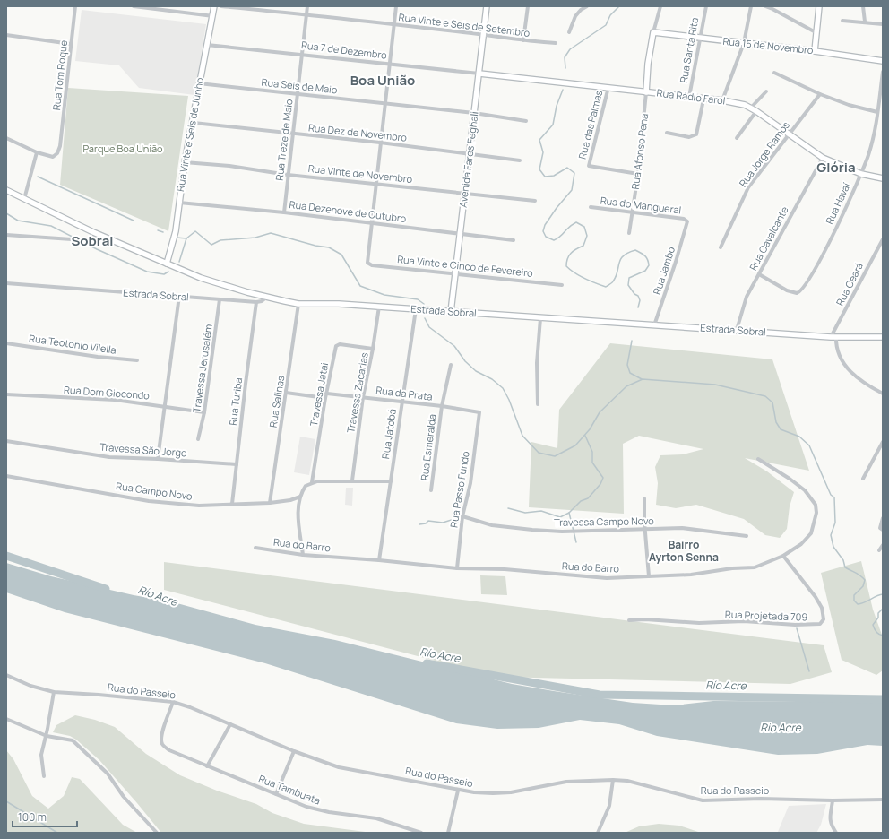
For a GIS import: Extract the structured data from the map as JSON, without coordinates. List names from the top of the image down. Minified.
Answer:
{"streets":{"street":["Rua Vinte e Seis de Setembro","Rua 15 de Novembro","Rua 7 de Dezembro","Rua Santa Rita","Rua Tom Roque","Rua Seis de Maio","Rua Rádio Farol","Rua das Palmas","Rua Dez de Novembro","Rua Vinte e Seis de Junho","Rua Treze de Maio","Rua Afonso Pena","Rua Jorge Ramos","Avenida Fares Feghali","Rua Vinte de Novembro","Rua Havaí","Rua do Mangueral","Rua Dezenove de Outubro","Rua Cavalcante","Rua Vinte e Cinco de Fevereiro","Rua Jambo","Rua Ceará","Estrada Sobral","Rua Teotonio Vilella","Travessa Jerusalém","Rua Dom Giocondo","Travessa Zacarias","Rua da Prata","Travessa Jatai","Rua Turiba","Rua Salinas","Rua Jatobá","Rua Esmeralda","Travessa São Jorge","Rua Passo Fundo","Rua Campo Novo","Travessa Campo Novo","Rua do Barro","Rua Projetada 709","Rua do Passeio","Rua Tambuata"]},"crossings":[["Rua Vinte e Seis de Setembro","Rua Treze de Maio"],["Rua Vinte e Seis de Setembro","Avenida Fares Feghali"],["Rua 15 de Novembro","Rua Santa Rita"],["Rua 15 de Novembro","Rua Afonso Pena"],["Rua 7 de Dezembro","Rua Rádio Farol"],["Rua 7 de Dezembro","Rua Vinte e Seis de Junho"],["Rua 7 de Dezembro","Rua Treze de Maio"],["Rua 7 de Dezembro","Avenida Fares Feghali"],["Rua Santa Rita","Rua Rádio Farol"],["Rua Seis de Maio","Rua Vinte e Seis de Junho"],["Rua Seis de Maio","Rua Treze de Maio"],["Rua Seis de Maio","Avenida Fares Feghali"],["Rua Rádio Farol","Rua das Palmas"],["Rua Rádio Farol","Rua Afonso Pena"],["Rua Rádio Farol","Rua Jorge Ramos"],["Rua Rádio Farol","Avenida Fares Feghali"],["Rua Rádio Farol","Rua Havaí"],["Rua Rádio Farol","Rua Cavalcante"],["Rua das Palmas","Rua Afonso Pena"],["Rua Dez de Novembro","Rua Vinte e Seis de Junho"],["Rua Dez de Novembro","Rua Treze de Maio"],["Rua Dez de Novembro","Avenida Fares Feghali"],["Rua Vinte e Seis de Junho","Rua Vinte de Novembro"],["Rua Vinte e Seis de Junho","Rua Dezenove de Outubro"],["Rua Treze de Maio","Rua Vinte de Novembro"],["Rua Treze de Maio","Rua Dezenove de Outubro"],["Rua Afonso Pena","Rua do Mangueral"],["Avenida Fares Feghali","Rua Vinte de Novembro"],["Avenida Fares Feghali","Rua Dezenove de Outubro"],["Avenida Fares Feghali","Rua Vinte e Cinco de Fevereiro"],["Avenida Fares Feghali","Estrada Sobral"],["Rua Havaí","Rua Cavalcante"],["Rua do Mangueral","Rua Jambo"],["Rua Dezenove de Outubro","Rua Vinte e Cinco de Fevereiro"],["Rua Cavalcante","Estrada Sobral"],["Rua Jambo","Estrada Sobral"],["Rua Ceará","Estrada Sobral"],["Estrada Sobral","Travessa Jerusalém"],["Estrada Sobral","Travessa Zacarias"],["Estrada Sobral","Rua Turiba"],["Estrada Sobral","Rua Salinas"],["Estrada Sobral","Rua Jatobá"],["Travessa Jerusalém","Rua Dom Giocondo"],["Travessa Zacarias","Rua da Prata"],["Travessa Zacarias","Travessa Jatai"],["Rua da Prata","Travessa Jatai"],["Rua da Prata","Rua Jatobá"],["Rua da Prata","Rua Esmeralda"],["Rua da Prata","Rua Passo Fundo"],["Rua Turiba","Travessa São Jorge"],["Rua Turiba","Rua Campo Novo"],["Rua Salinas","Rua Campo Novo"],["Rua Jatobá","Rua do Barro"],["Rua Passo Fundo","Travessa Campo Novo"],["Rua Passo Fundo","Rua do Barro"],["Rua do Barro","Rua Projetada 709"],["Rua do Passeio","Rua Tambuata"]],"districts":["Boa União","Glória","Sobral","Bairro Ayrton Senna"],"water":["Río Acre","Rio Acre"],"parks":["Parque Boa União"],"scale_bar":"100 m"}
